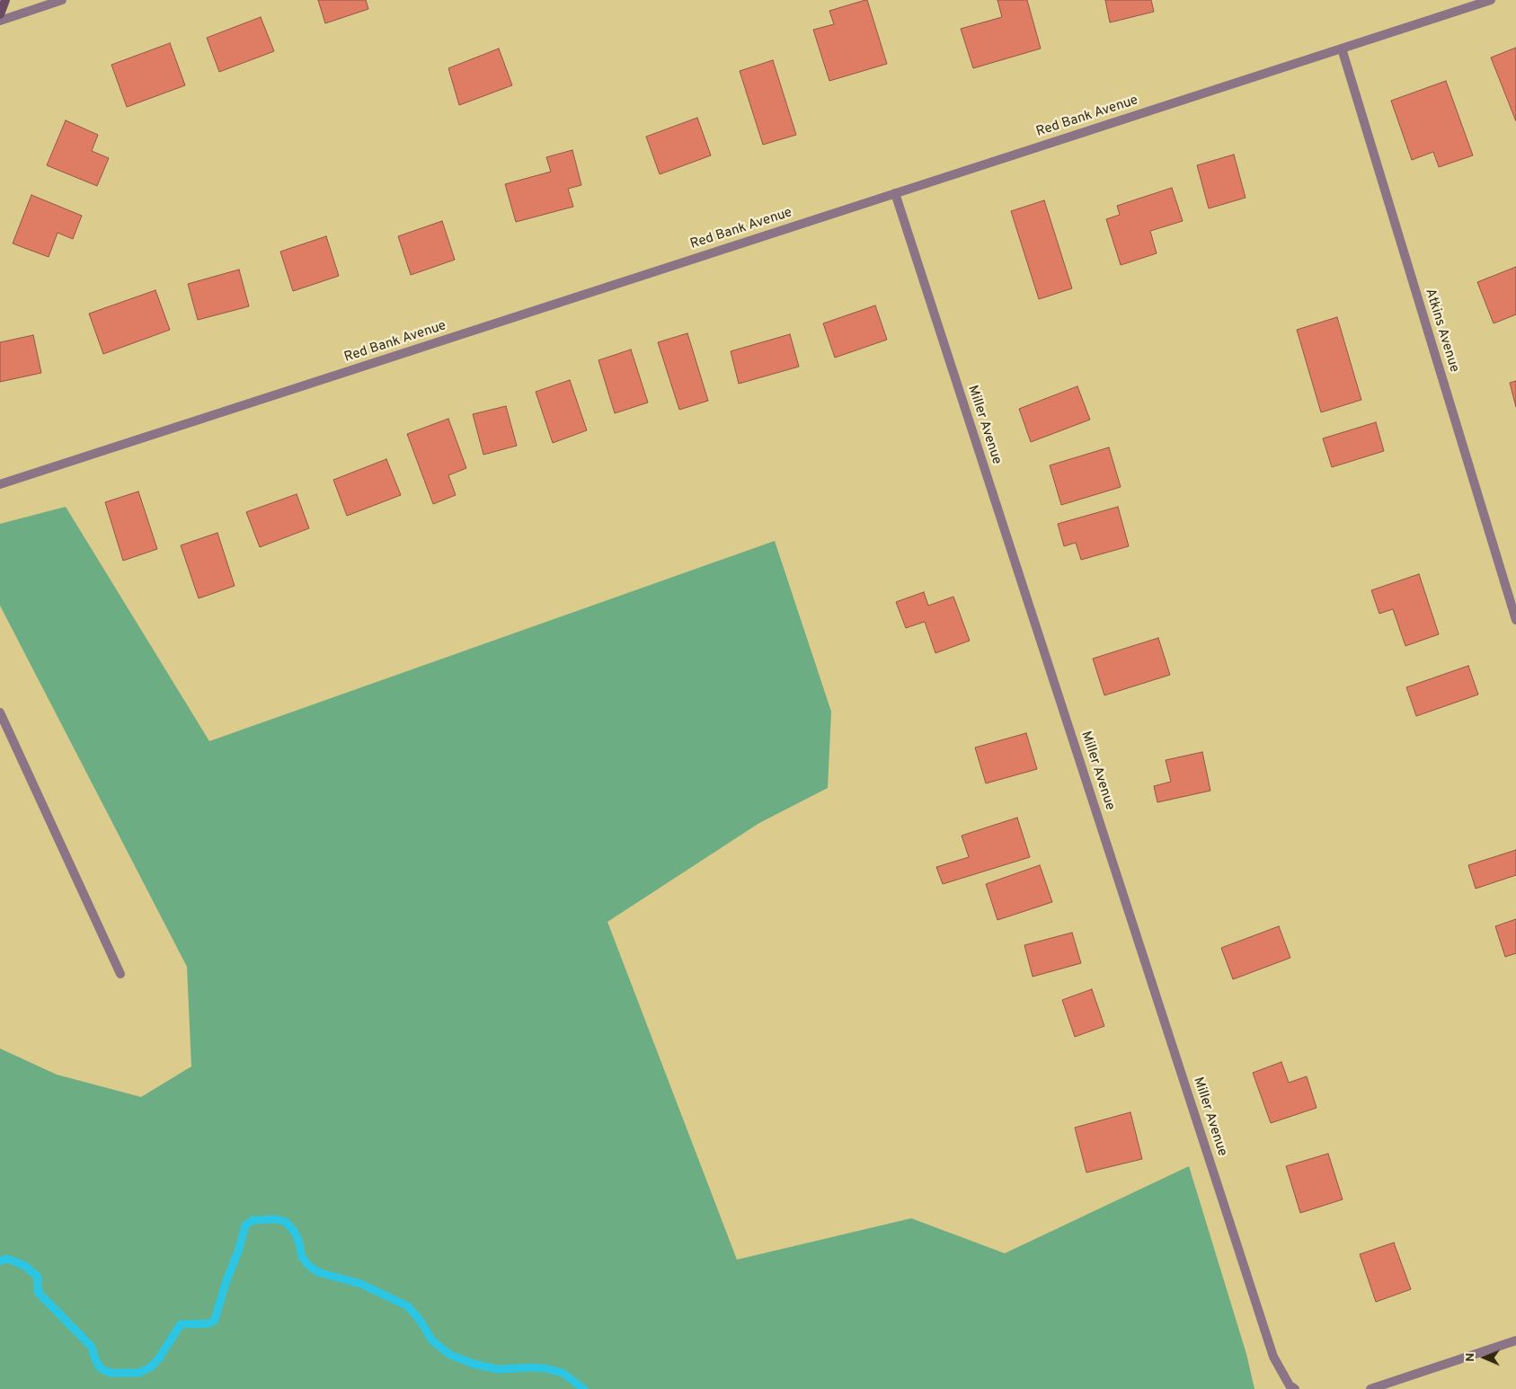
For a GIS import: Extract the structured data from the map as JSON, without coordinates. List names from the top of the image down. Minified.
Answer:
{"streets":{"street":["Red Bank Avenue","Atkins Avenue","Miller Avenue"]},"crossings":[["Red Bank Avenue","Atkins Avenue"],["Red Bank Avenue","Miller Avenue"]],"north":"left"}
